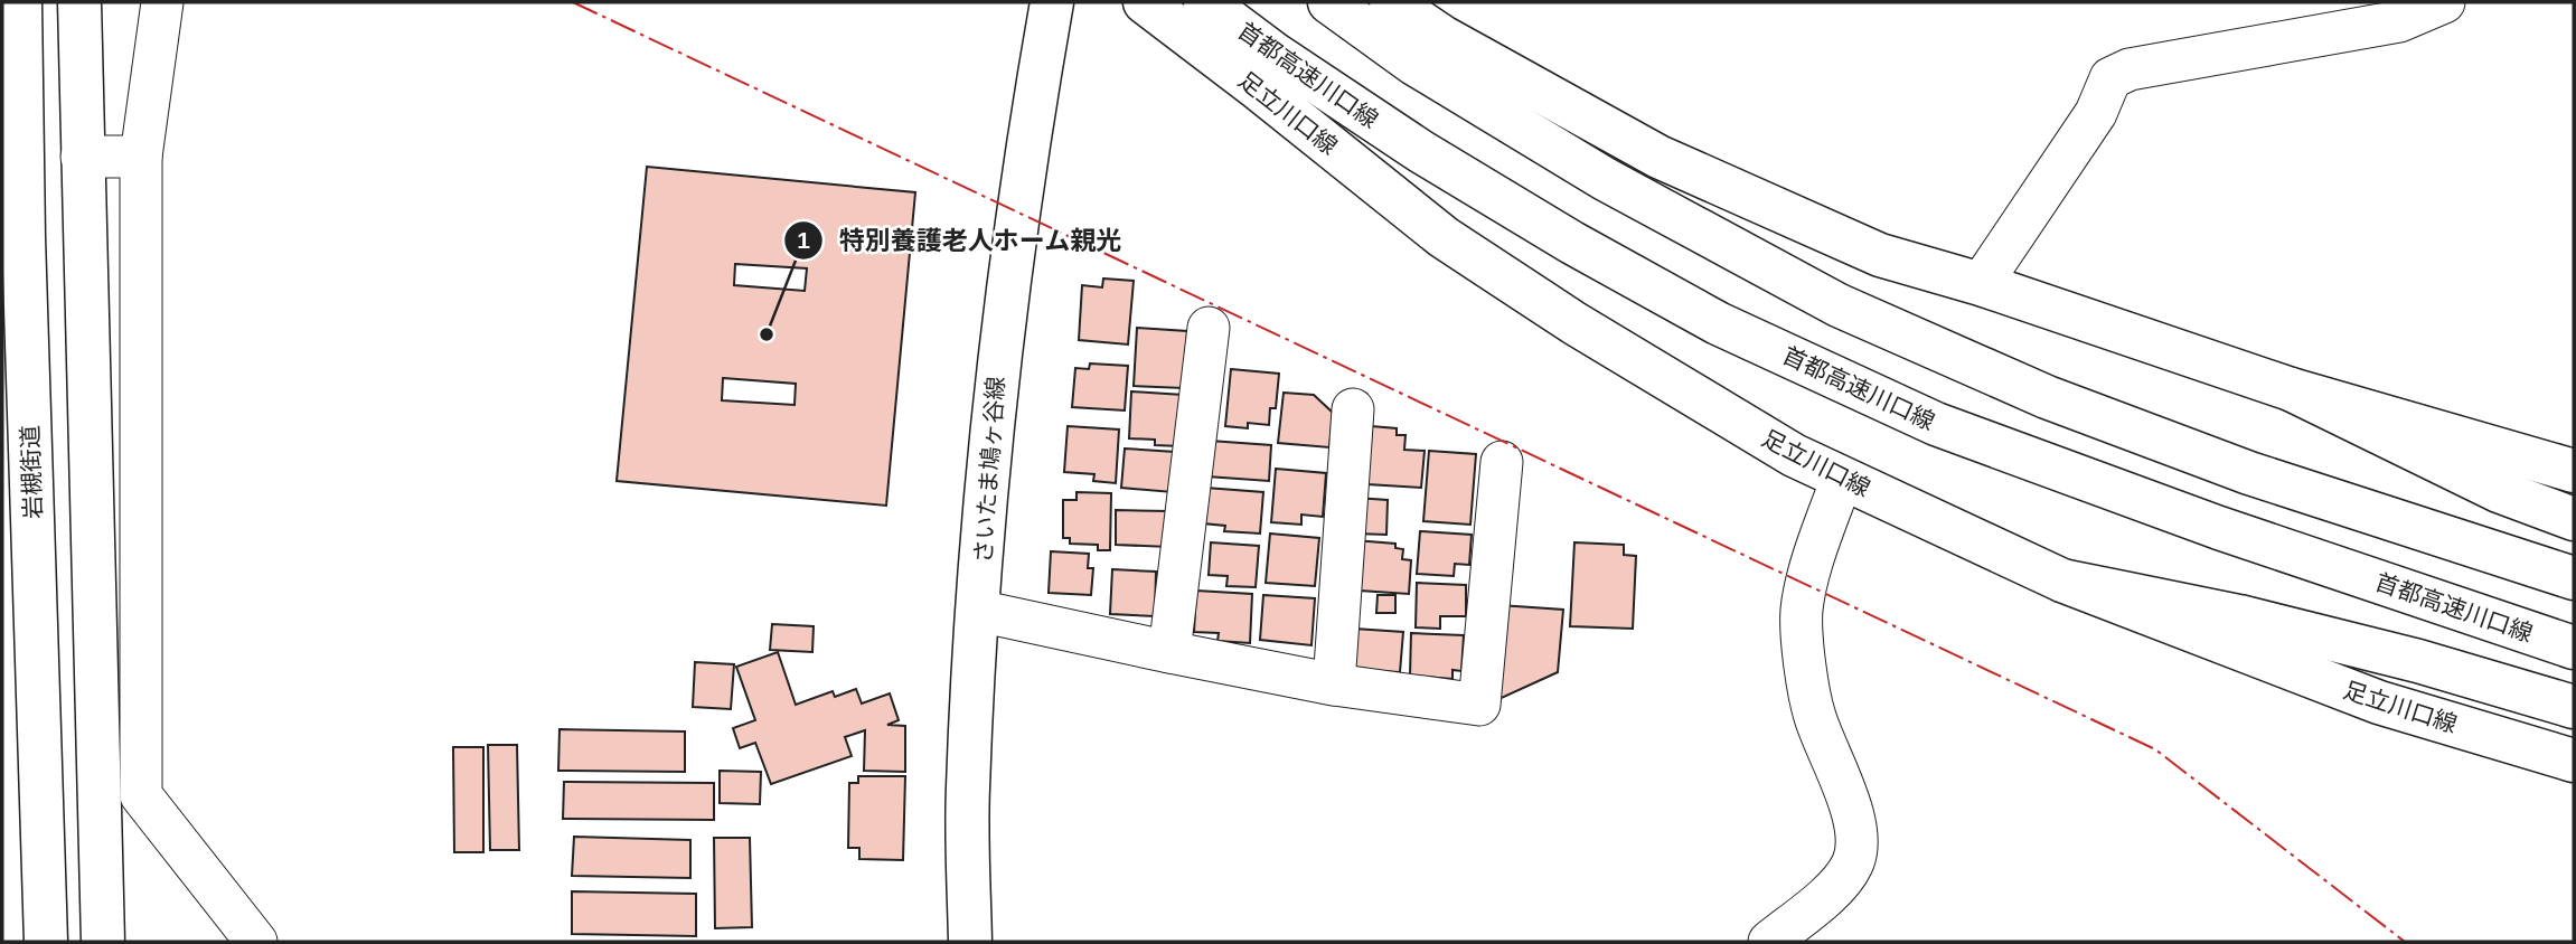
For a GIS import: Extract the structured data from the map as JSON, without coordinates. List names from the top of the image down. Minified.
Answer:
{"streets":{"main road":["首都高速川口線","足立川口線","さいたま鳩ヶ谷線","岩槻街道"]},"places":["特別養護老人ホーム親光"]}
